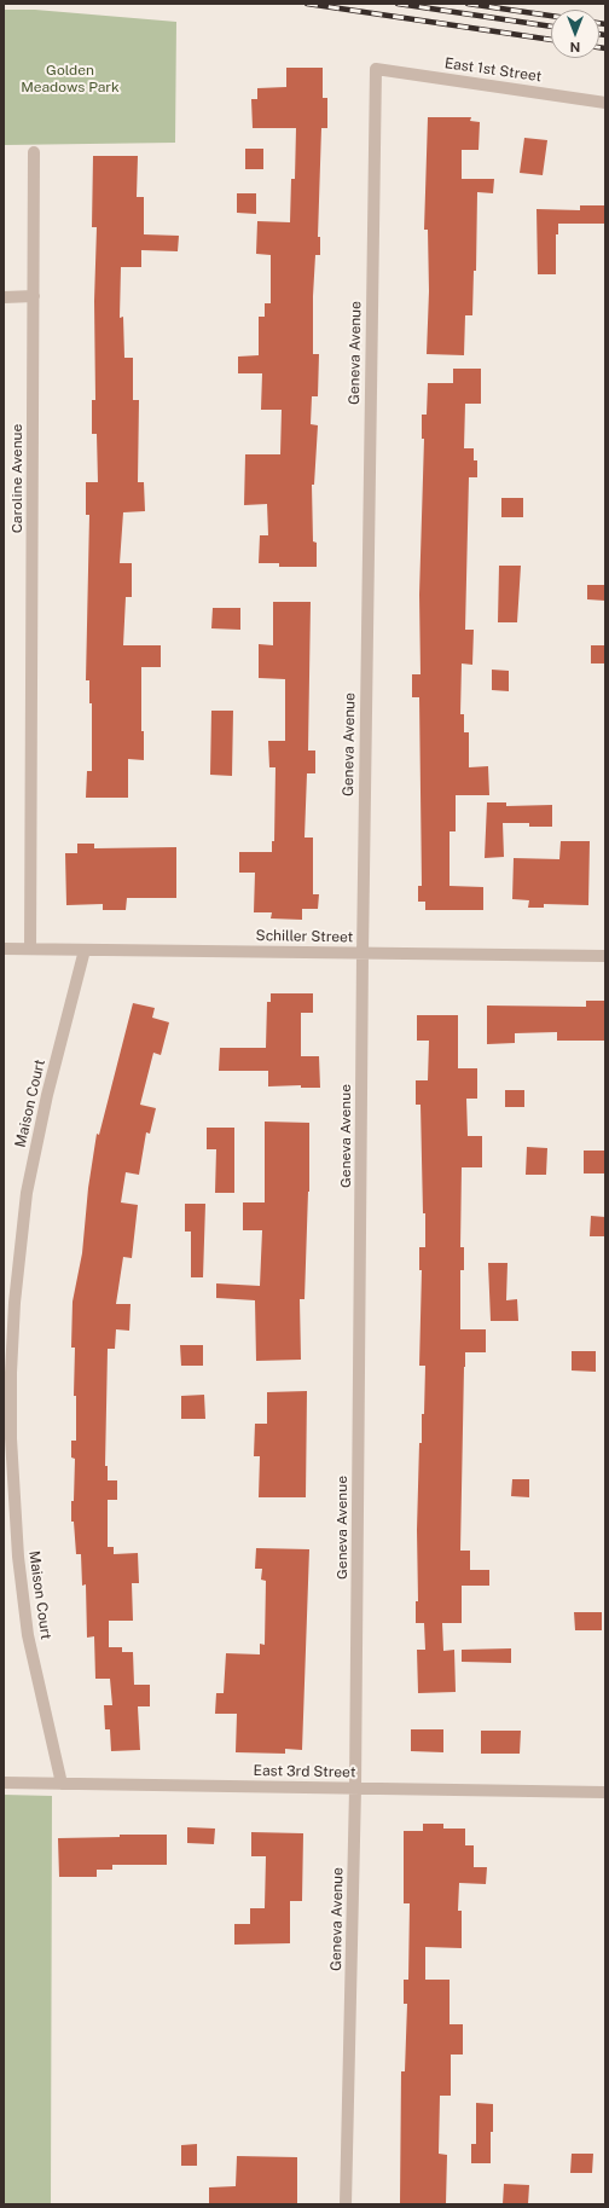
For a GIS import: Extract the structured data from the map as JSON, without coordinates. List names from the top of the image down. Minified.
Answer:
{"streets":{"street":["East 1st Street","Geneva Avenue","Caroline Avenue","Schiller Street","Maison Court","East 3rd Street"]},"crossings":[["East 1st Street","Geneva Avenue"],["Geneva Avenue","Schiller Street"],["Geneva Avenue","East 3rd Street"],["Caroline Avenue","Schiller Street"],["Schiller Street","Maison Court"],["Maison Court","East 3rd Street"]],"parks":["Golden Meadows Park"],"north":"bottom"}
